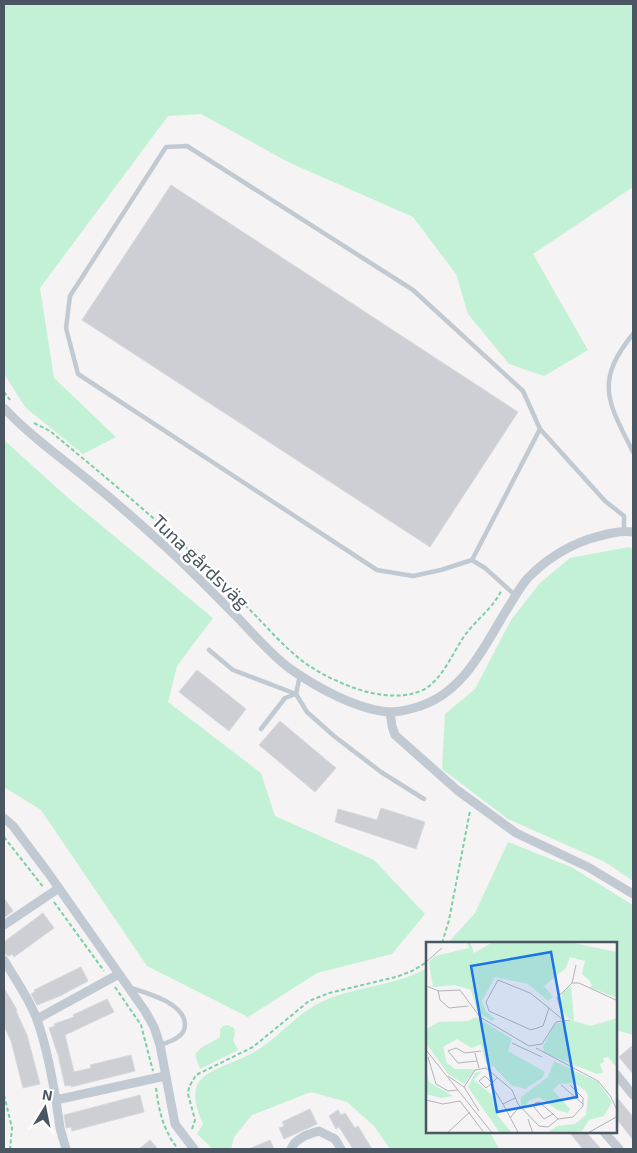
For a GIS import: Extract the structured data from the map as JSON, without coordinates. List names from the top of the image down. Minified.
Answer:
{"streets":{"street":["Tuna gårdsväg"]},"north":"top"}
